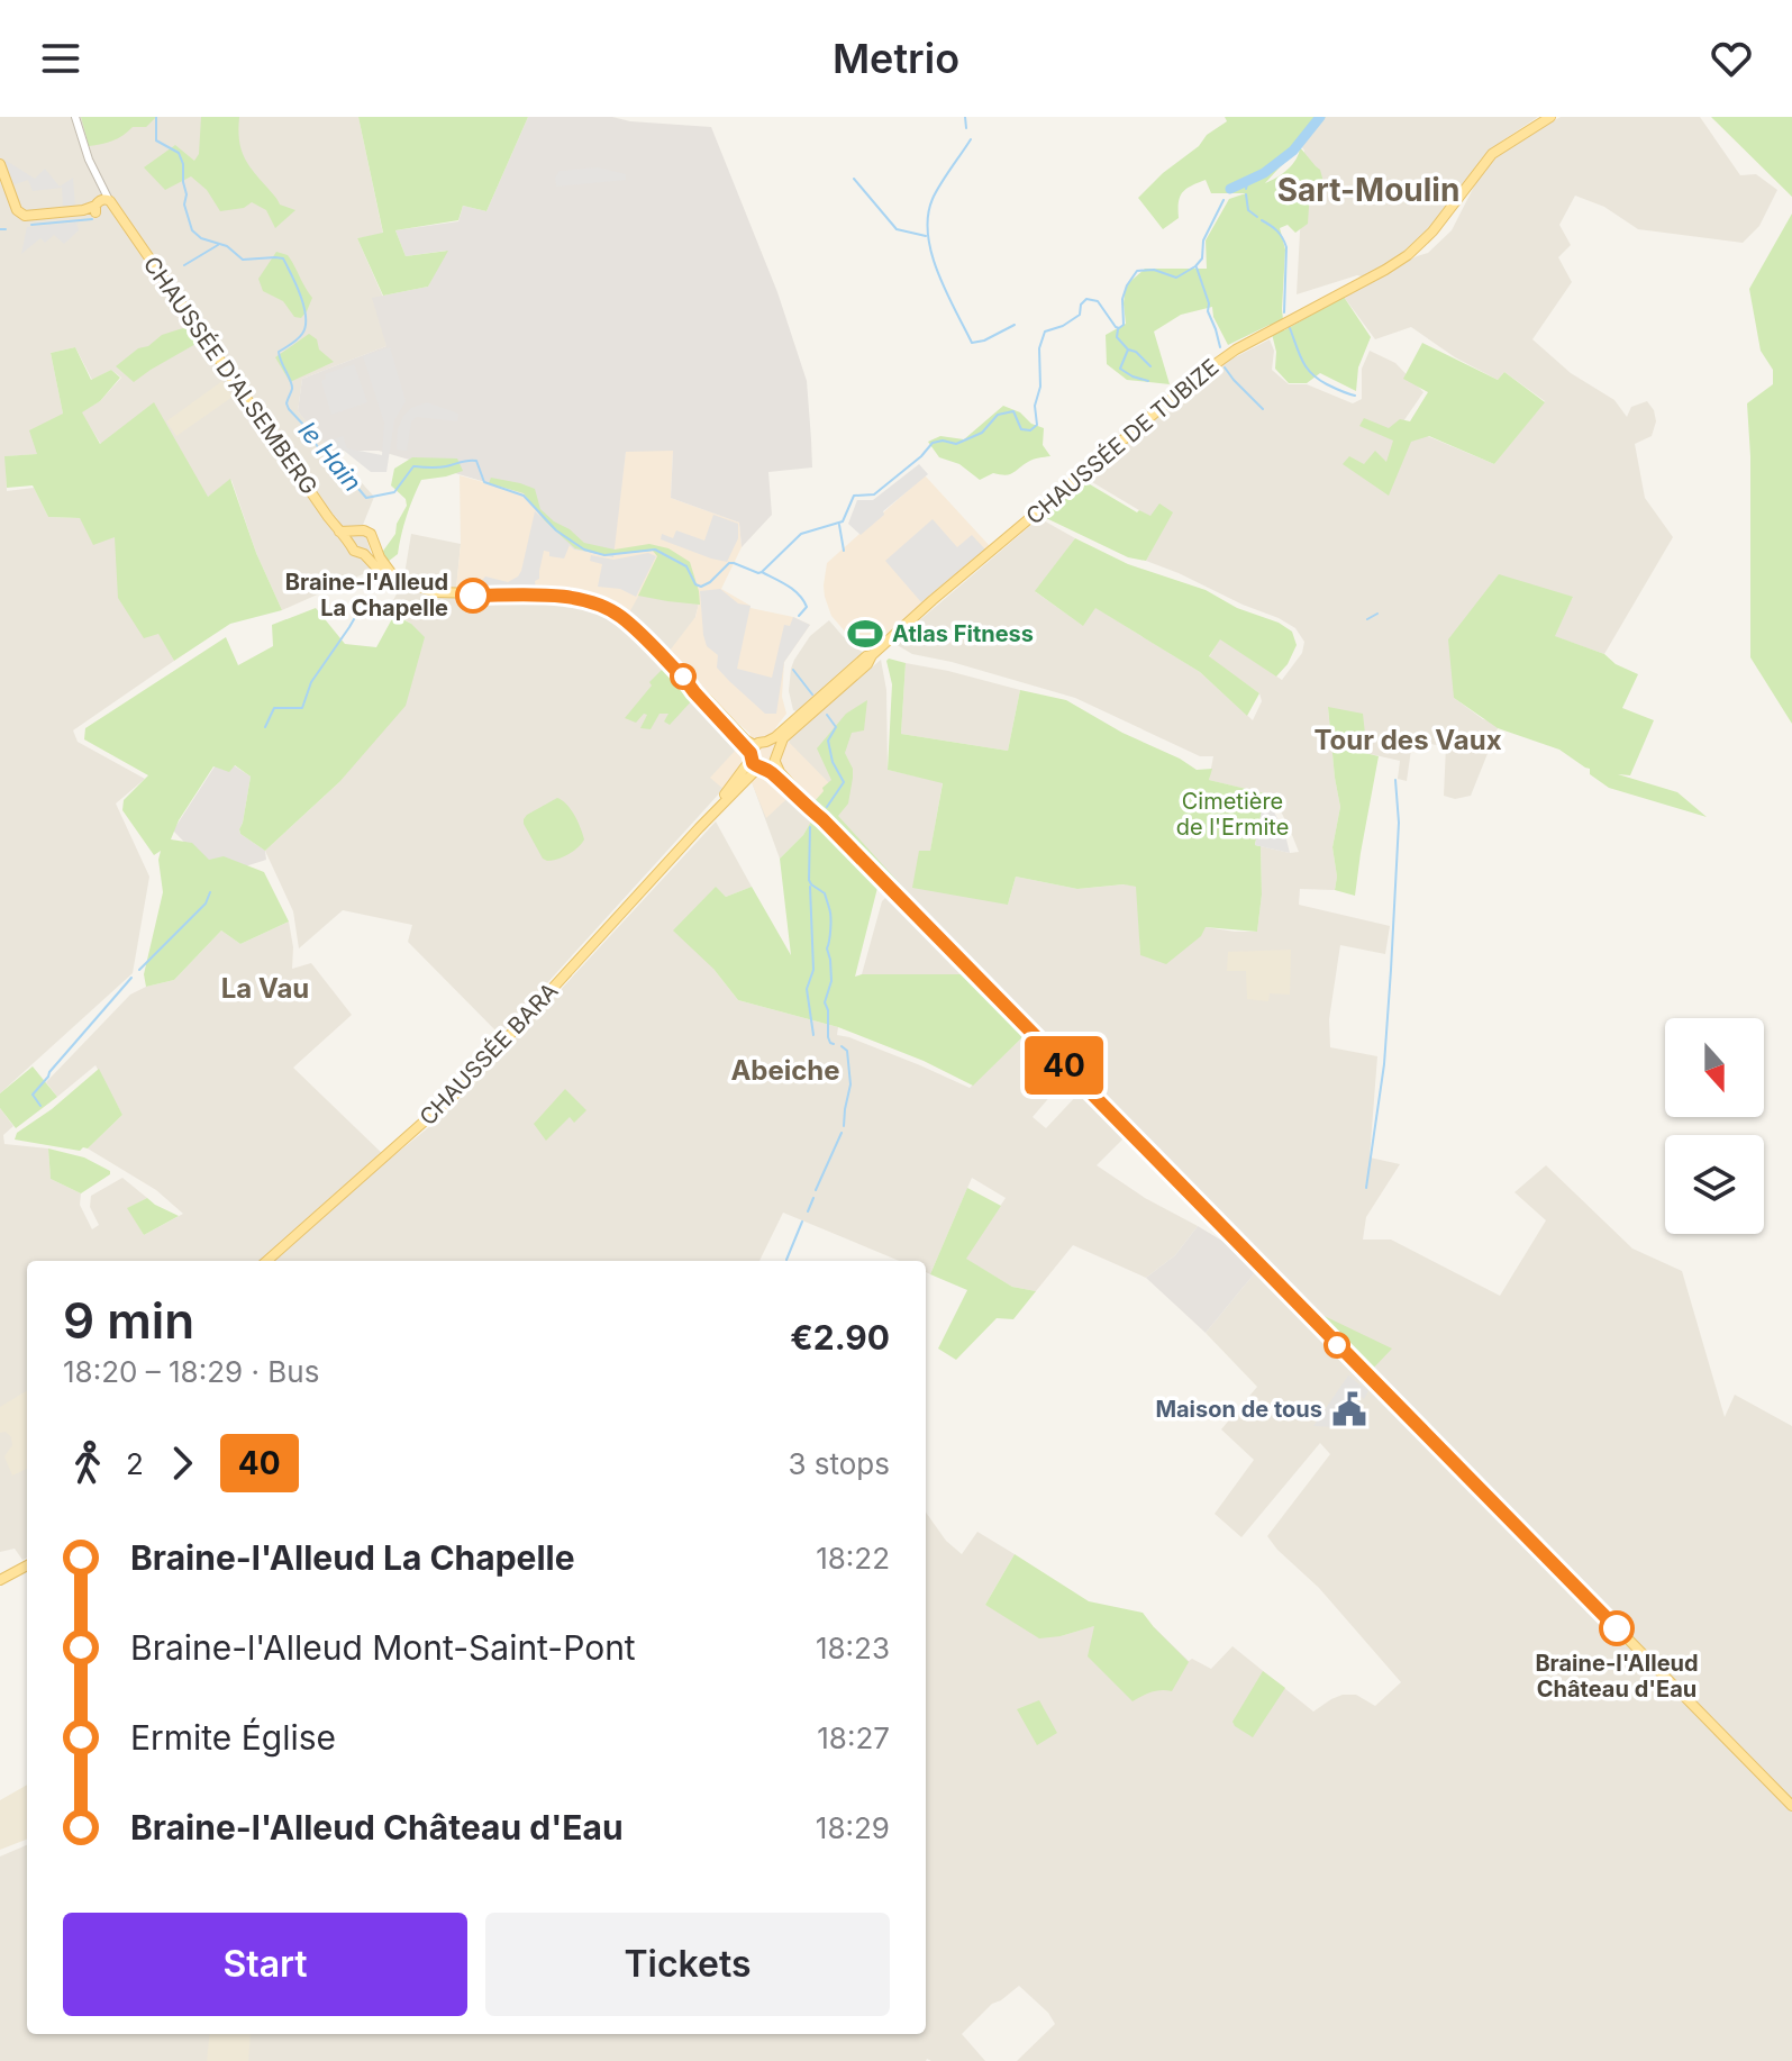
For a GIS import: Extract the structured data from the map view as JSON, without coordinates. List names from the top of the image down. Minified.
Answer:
{"streets":{"main road":["CHAUSSÉE D'ALSEMBERG","CHAUSSÉE DE TUBIZE","CHAUSSÉE BARA"]},"crossings":[["CHAUSSÉE D'ALSEMBERG","CHAUSSÉE DE TUBIZE"],["CHAUSSÉE D'ALSEMBERG","CHAUSSÉE BARA"],["CHAUSSÉE DE TUBIZE","CHAUSSÉE BARA"]],"districts":["Sart-Moulin","Tour des Vaux","La Vau","Abeiche"],"water":["le Hain"],"parks":["Cimetière de l'Ermite"],"places":{"other":["Braine-l'Alleud La Chapelle","Braine-l'Alleud Château d'Eau"],"sports":["Atlas Fitness"],"public building":["Maison de tous"]},"lines":["bus line 40"],"north":"bottom","page":{"header":"Metrio","on_map":"40","heading":["9 min","18:20 – 18:29 · Bus","€2.90"],"legs":["2","40","3 stops"],"list":[{"name":"Braine-l'Alleud La Chapelle","value":"18:22"},{"name":"Braine-l'Alleud Mont-Saint-Pont","value":"18:23"},{"name":"Ermite Église","value":"18:27"},{"name":"Braine-l'Alleud Château d'Eau","value":"18:29"}],"buttons":["Start","Tickets"]}}
